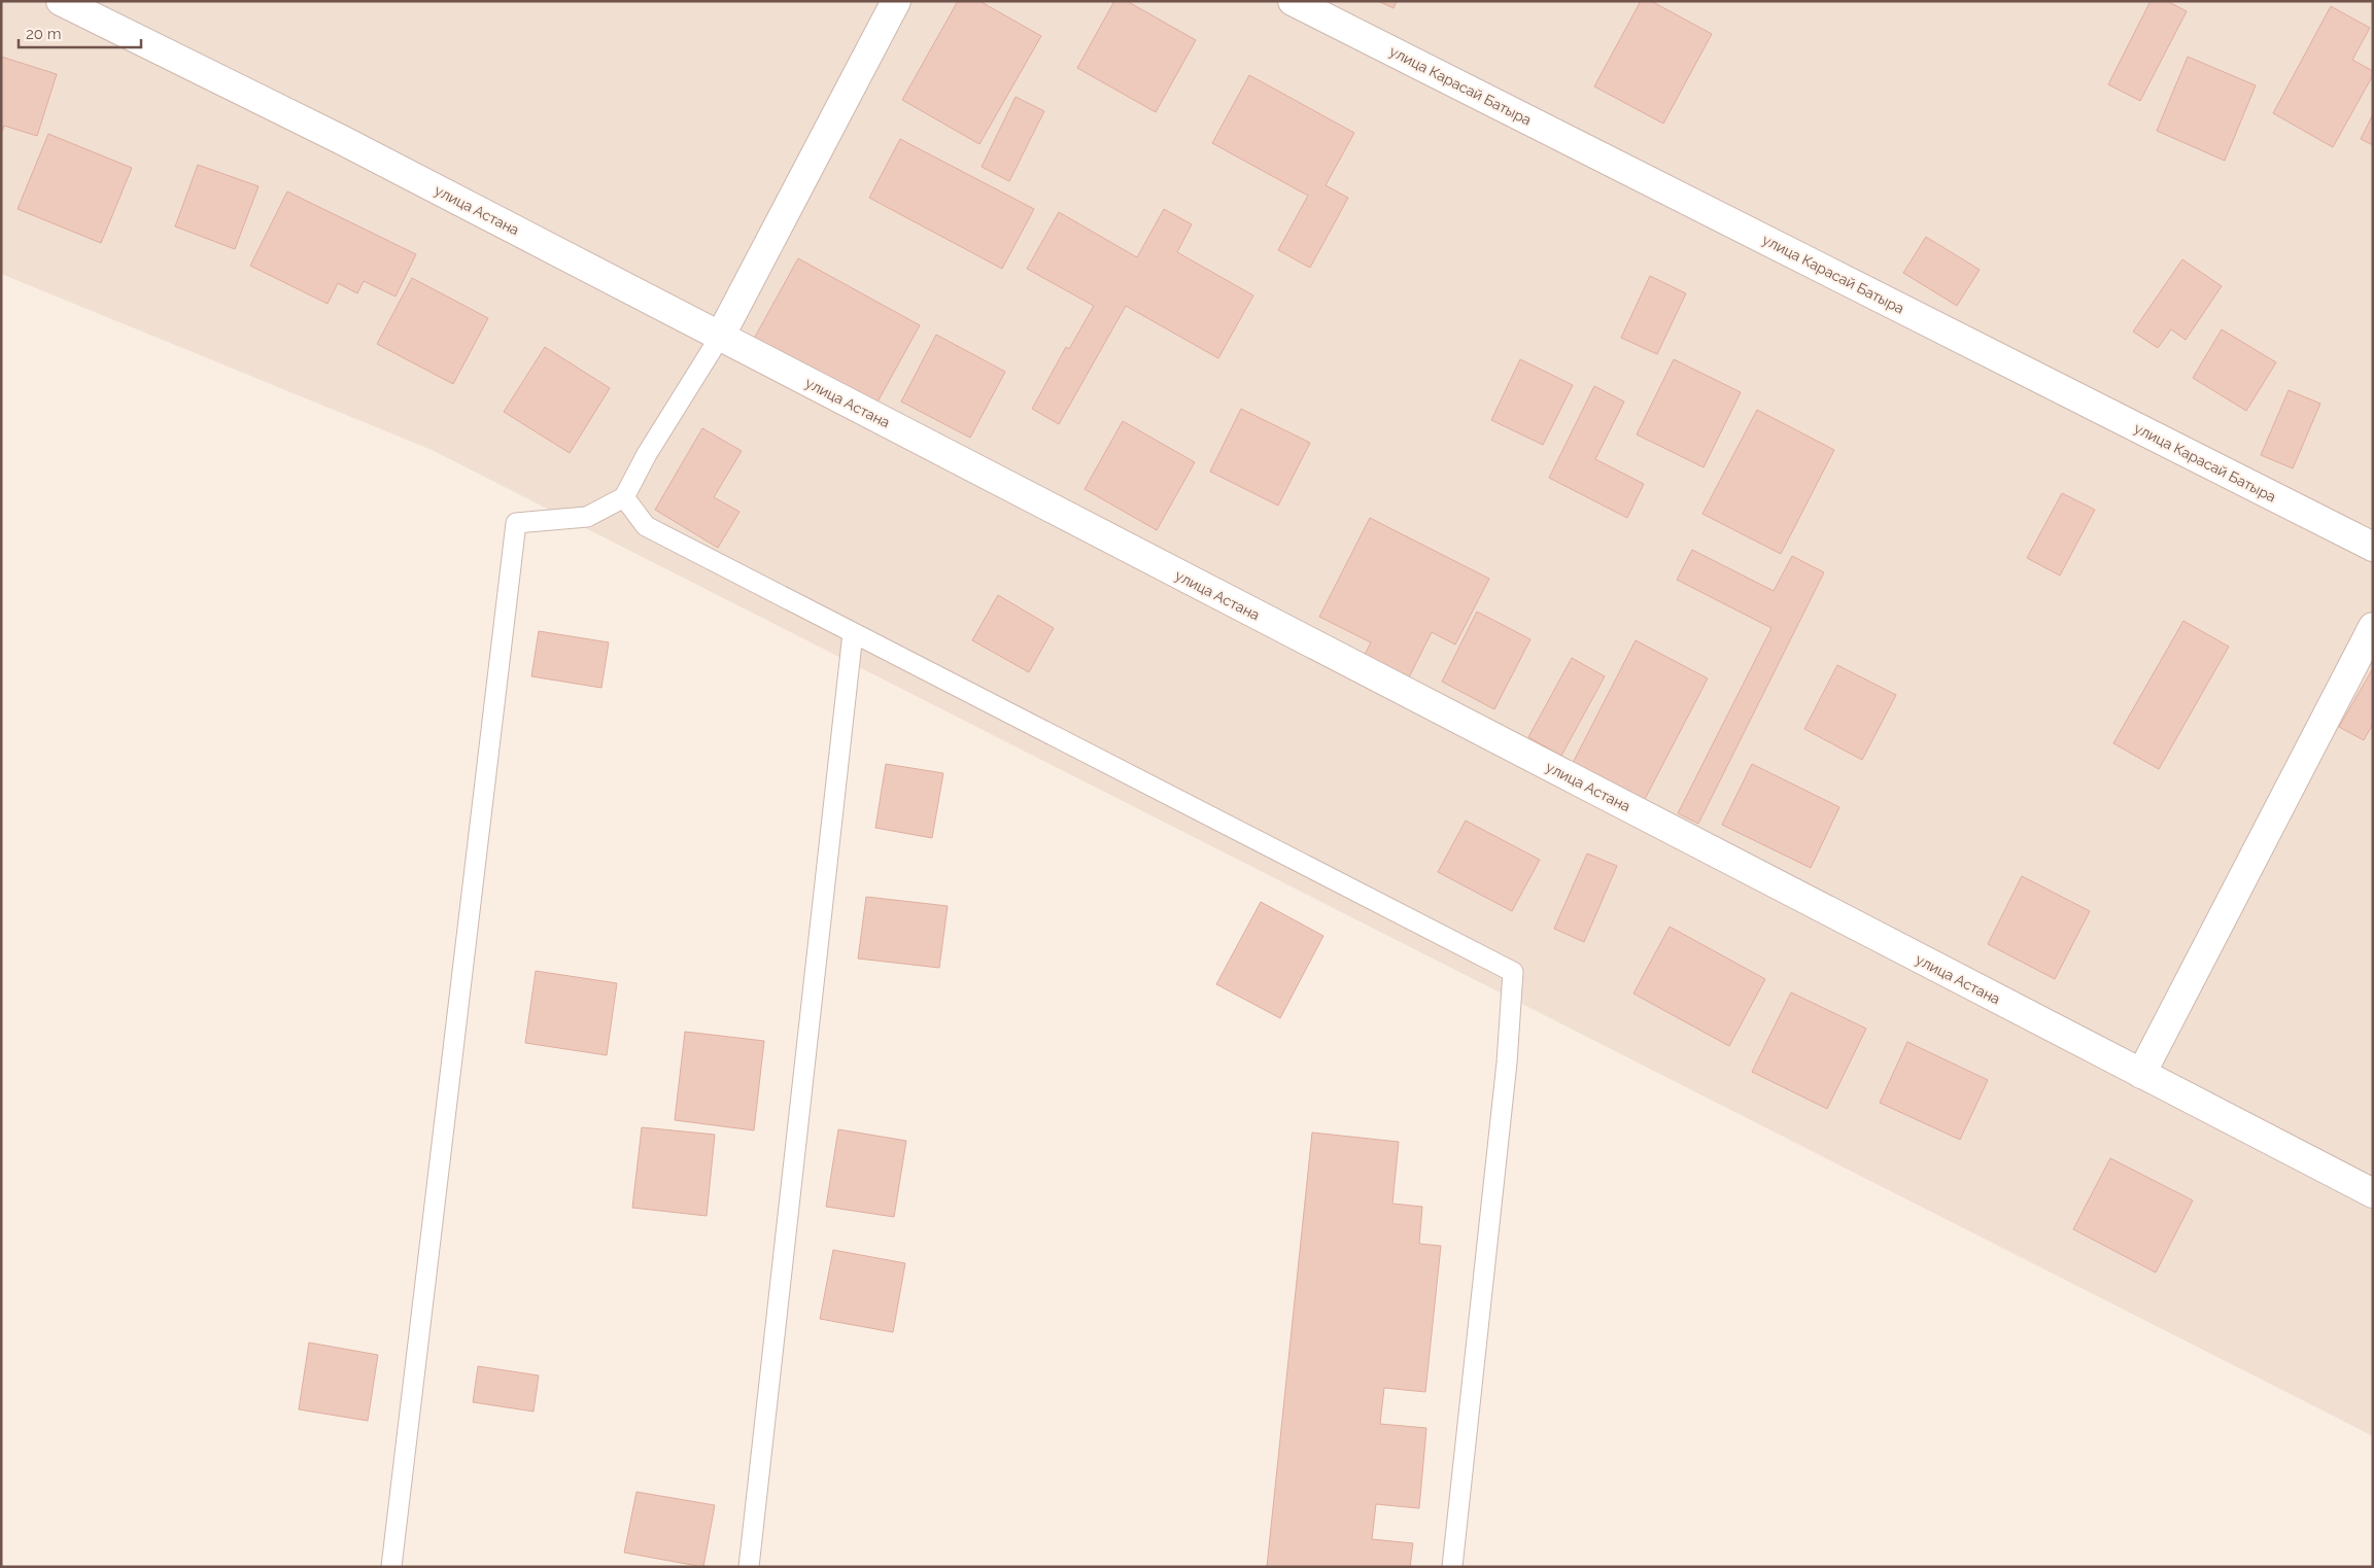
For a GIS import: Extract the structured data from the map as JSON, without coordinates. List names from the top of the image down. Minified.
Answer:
{"streets":{"street":["улица Карасай Батыра","улица Астана"]},"scale_bar":"20 m"}
